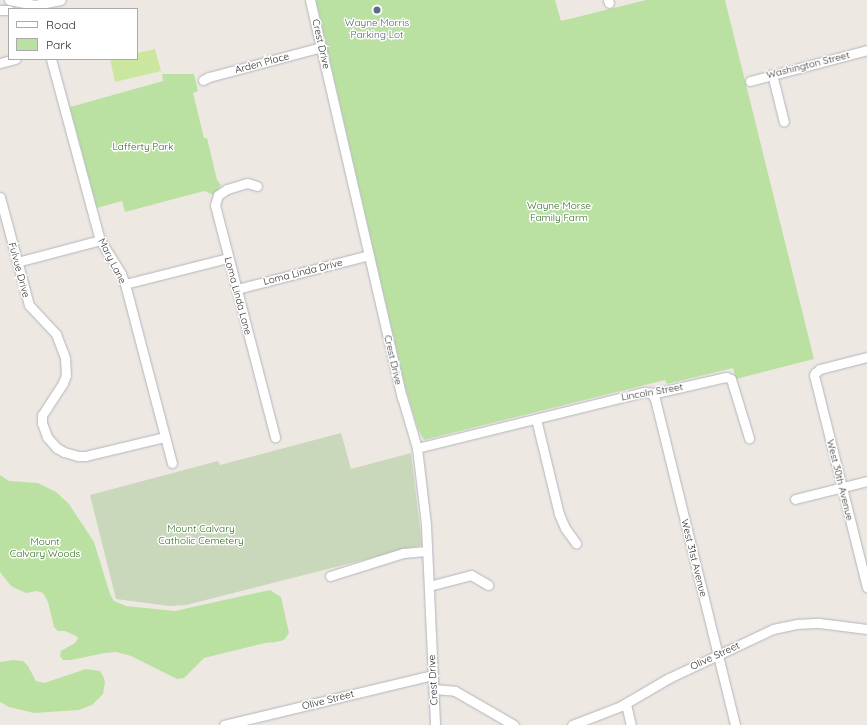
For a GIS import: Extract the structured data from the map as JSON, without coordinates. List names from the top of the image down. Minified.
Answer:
{"streets":{"street":["Crest Drive","Arden Place","Washington Street","Mary Lane","Fulvue Drive","Loma Linda Drive","Loma Linda Lane","Lincoln Street","West 30th Avenue","West 31st Avenue","Olive Street"]},"crossings":[["Crest Drive","Arden Place"],["Crest Drive","Loma Linda Drive"],["Crest Drive","Lincoln Street"],["Crest Drive","Olive Street"],["Mary Lane","Fulvue Drive"],["Loma Linda Drive","Loma Linda Lane"],["Lincoln Street","West 31st Avenue"],["West 31st Avenue","Olive Street"]],"parks":["Lafferty Park","Wayne Morse Family Farm","Mount Calvary Catholic Cemetery","Mount Calvary Woods"],"places":["Wayne Morris Parking Lot"],"legend":["Road","Park"]}
